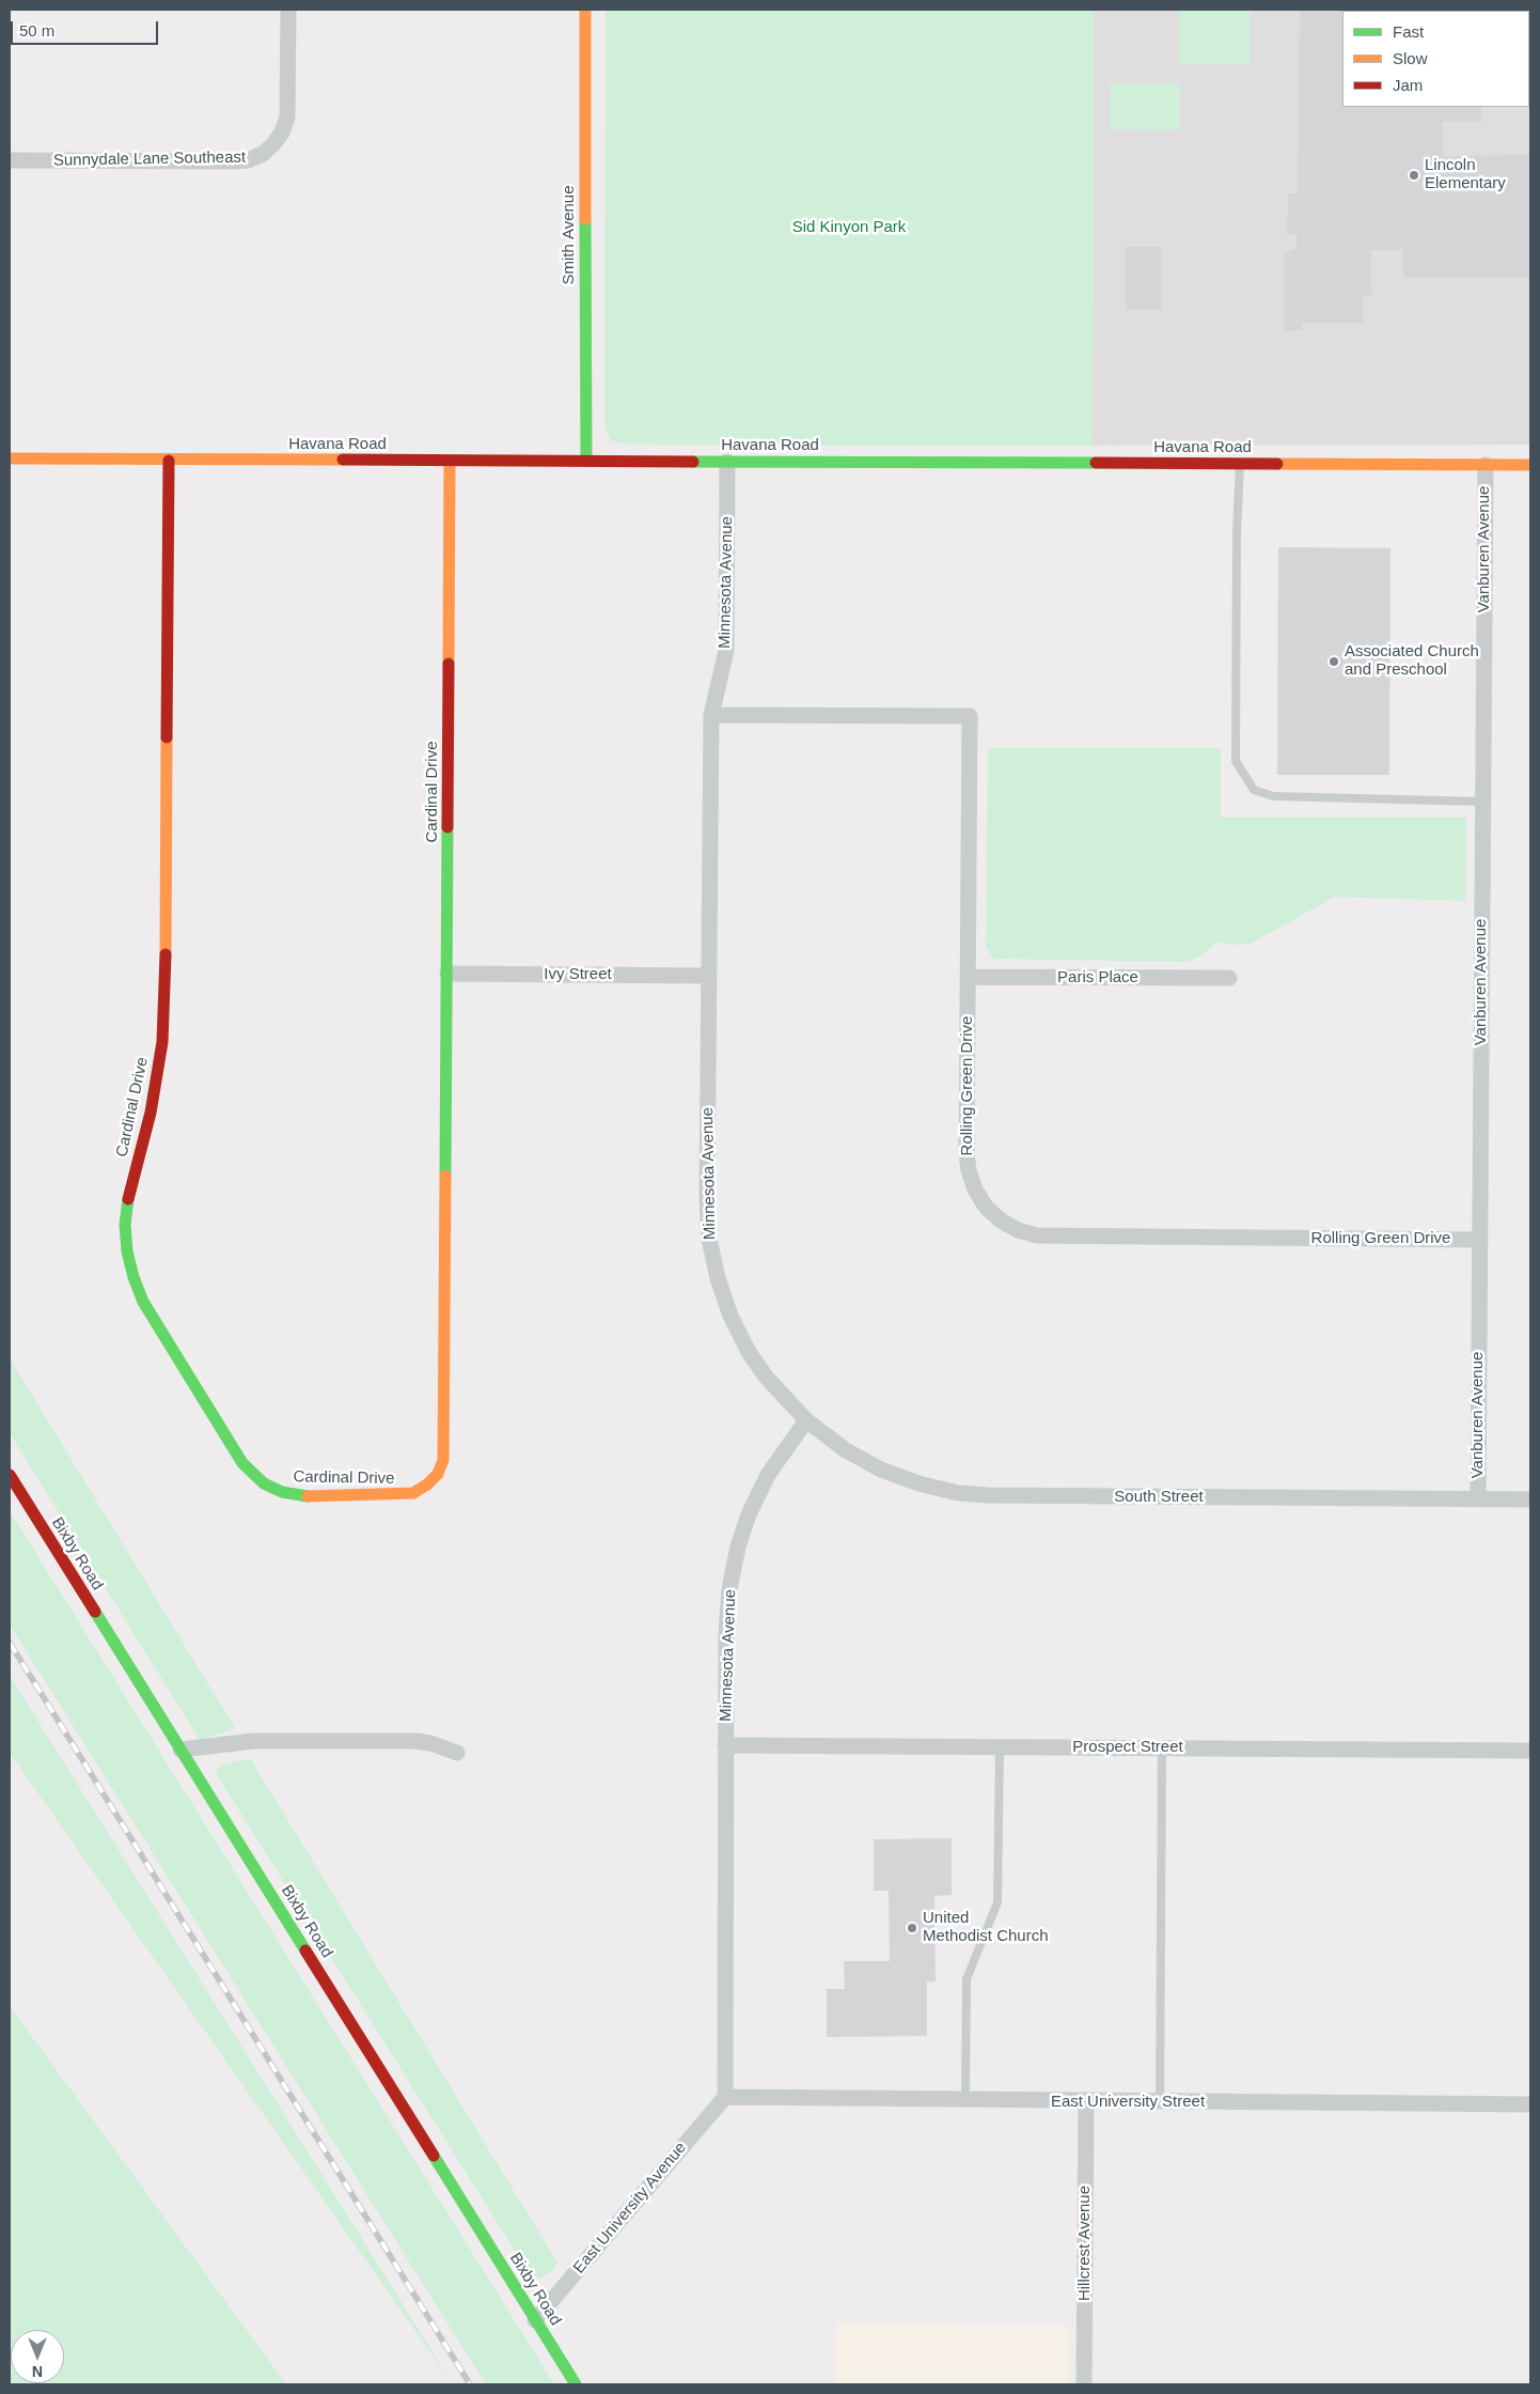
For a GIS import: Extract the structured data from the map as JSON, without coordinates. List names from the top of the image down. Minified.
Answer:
{"streets":{"street":["Sunnydale Lane Southeast","Smith Avenue","Havana Road","Vanburen Avenue","Minnesota Avenue","Cardinal Drive","Ivy Street","Paris Place","Rolling Green Drive","South Street","Bixby Road","Prospect Street","East University Street","East University Avenue","Hillcrest Avenue"]},"crossings":[["Smith Avenue","Havana Road"],["Havana Road","Vanburen Avenue"],["Havana Road","Minnesota Avenue"],["Havana Road","Cardinal Drive"],["Vanburen Avenue","Rolling Green Drive"],["Vanburen Avenue","South Street"],["Minnesota Avenue","Ivy Street"],["Minnesota Avenue","Rolling Green Drive"],["Minnesota Avenue","South Street"],["Minnesota Avenue","Prospect Street"],["Minnesota Avenue","East University Street"],["Minnesota Avenue","East University Avenue"],["Cardinal Drive","Ivy Street"],["Paris Place","Rolling Green Drive"],["Bixby Road","East University Avenue"],["East University Street","East University Avenue"],["East University Street","Hillcrest Avenue"]],"parks":["Sid Kinyon Park"],"places":["Lincoln Elementary","Associated Church and Preschool","United Methodist Church"],"legend":["Fast","Slow","Jam"],"scale_bar":"50 m","north":"bottom"}
